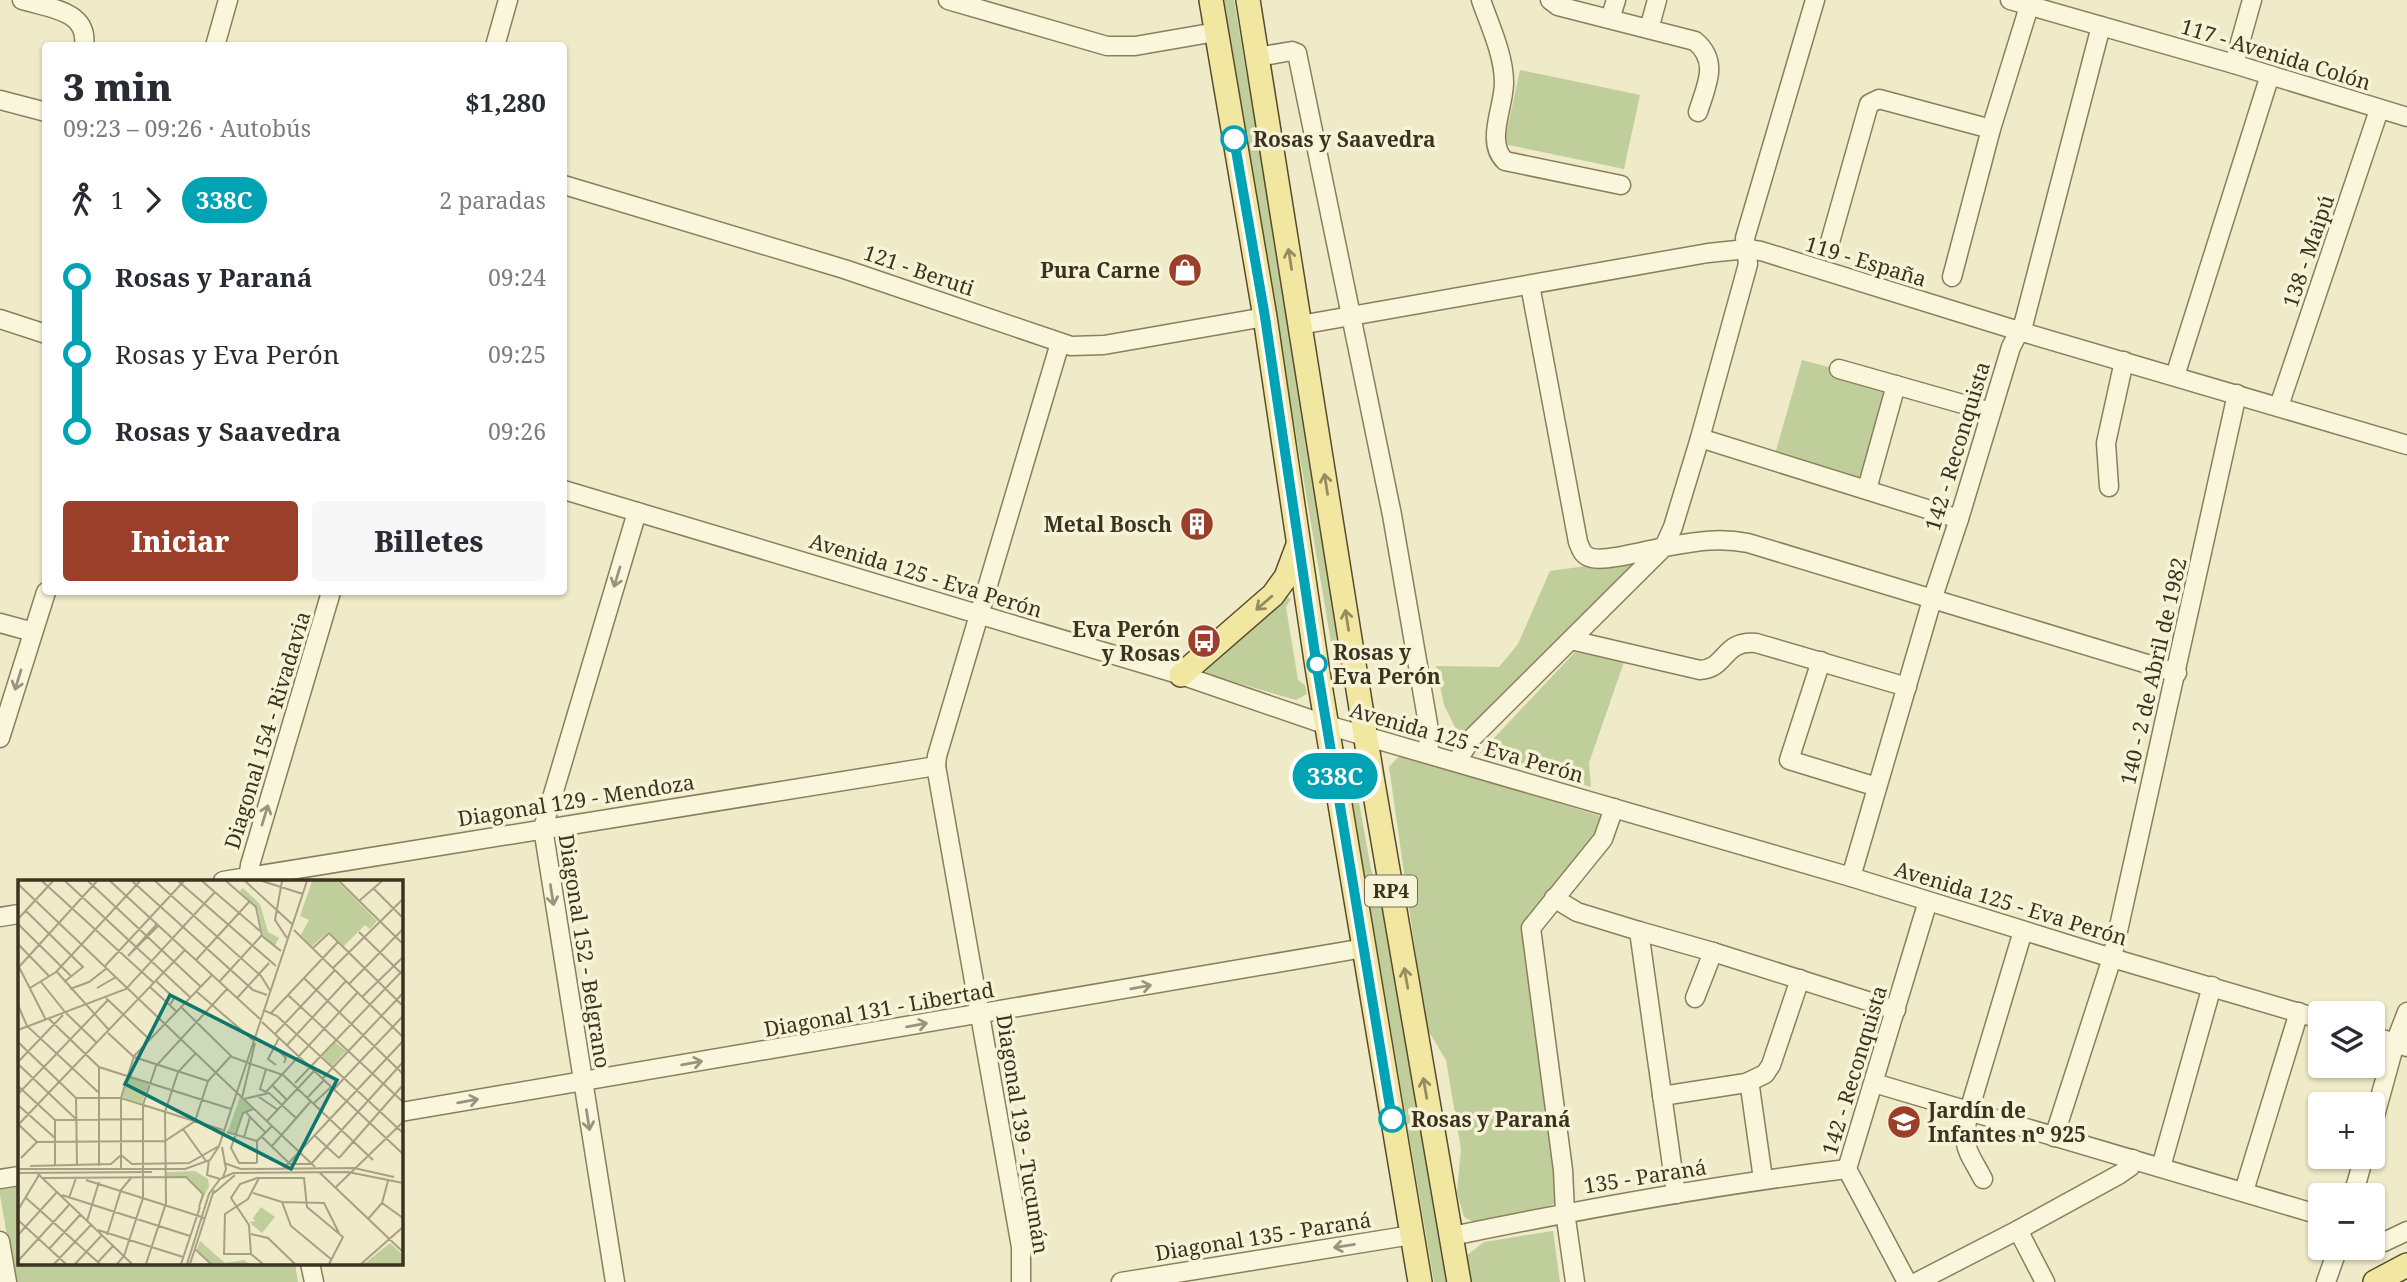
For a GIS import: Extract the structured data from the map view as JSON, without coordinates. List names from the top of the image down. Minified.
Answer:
{"streets":{"main road":["RP4"],"street":["117 - Avenida Colón","138 - Maipú","119 - España","121 - Beruti","142 - Reconquista","Avenida 125 - Eva Perón","140 - 2 de Abril de 1982","Diagonal 154 - Rivadavia","Diagonal 129 - Mendoza","Diagonal 152 - Belgrano","Diagonal 131 - Libertad","Diagonal 139 - Tucumán","135 - Paraná","Diagonal 135 - Paraná"]},"crossings":[["117 - Avenida Colón","138 - Maipú"],["117 - Avenida Colón","142 - Reconquista"],["138 - Maipú","119 - España"],["119 - España","142 - Reconquista"],["119 - España","140 - 2 de Abril de 1982"],["119 - España","RP4"],["121 - Beruti","RP4"],["121 - Beruti","Diagonal 139 - Tucumán"],["142 - Reconquista","Avenida 125 - Eva Perón"],["142 - Reconquista","135 - Paraná"],["Avenida 125 - Eva Perón","140 - 2 de Abril de 1982"],["Avenida 125 - Eva Perón","RP4"],["Avenida 125 - Eva Perón","Diagonal 152 - Belgrano"],["Avenida 125 - Eva Perón","Diagonal 139 - Tucumán"],["Diagonal 154 - Rivadavia","Diagonal 129 - Mendoza"],["Diagonal 129 - Mendoza","Diagonal 152 - Belgrano"],["Diagonal 129 - Mendoza","Diagonal 139 - Tucumán"],["RP4","Diagonal 131 - Libertad"],["RP4","135 - Paraná"],["RP4","Diagonal 135 - Paraná"],["Diagonal 152 - Belgrano","Diagonal 131 - Libertad"],["Diagonal 131 - Libertad","Diagonal 139 - Tucumán"]],"one_way":["Diagonal 154 - Rivadavia","Diagonal 152 - Belgrano","Diagonal 131 - Libertad","Diagonal 135 - Paraná"],"places":{"other":["Rosas y Saavedra","Rosas y Eva Perón","Rosas y Paraná"],"shop":["Pura Carne"],"building":["Metal Bosch"],"bus stop":["Eva Perón y Rosas"],"school or university":["Jardín de Infantes nº 925"]},"lines":["bus line 338C"],"page":{"on_map":"338C","heading":["3 min","09:23 – 09:26 · Autobús","$1,280"],"legs":["1","338C","2 paradas"],"list":[{"name":"Rosas y Paraná","value":"09:24"},{"name":"Rosas y Eva Perón","value":"09:25"},{"name":"Rosas y Saavedra","value":"09:26"}],"buttons":["Iniciar","Billetes"],"map_buttons":["+","−"]}}
